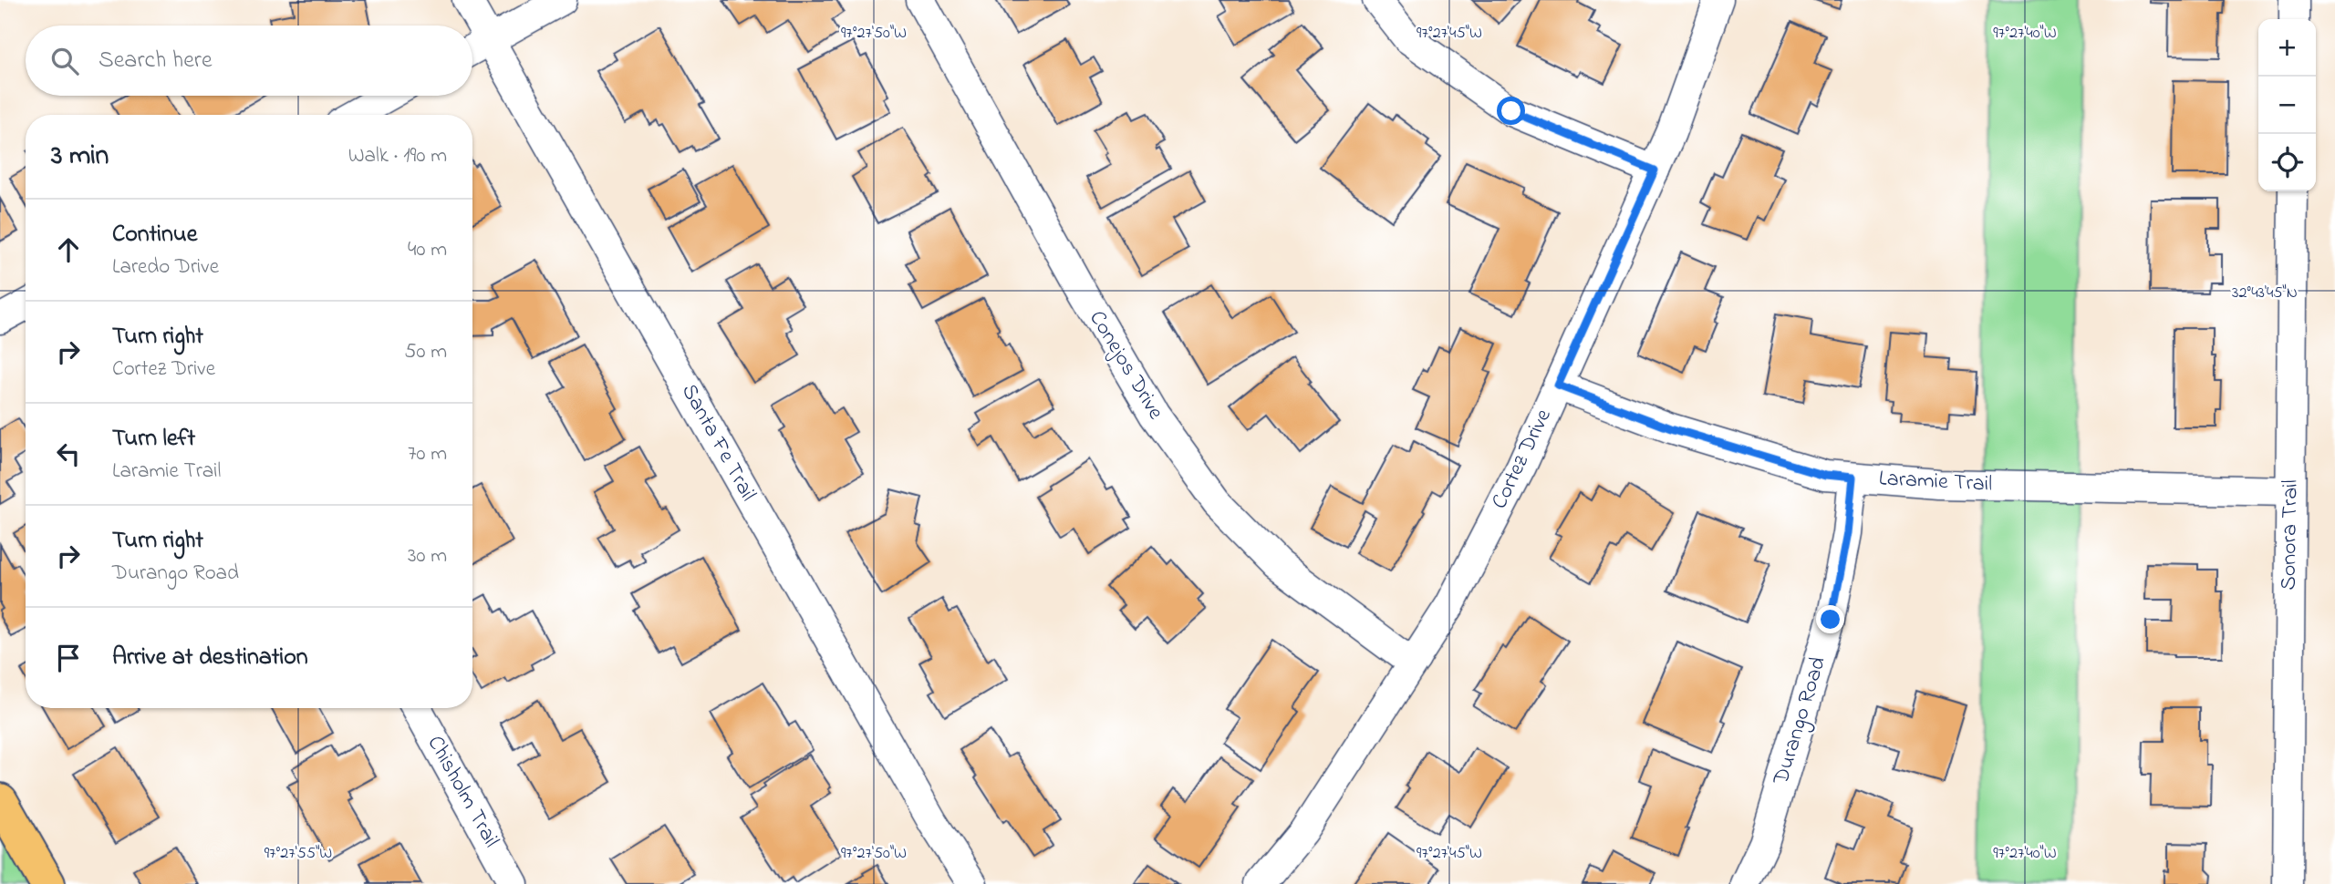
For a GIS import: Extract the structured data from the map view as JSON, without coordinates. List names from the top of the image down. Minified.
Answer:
{"streets":{"street":["Conejos Drive","Santa Fe Trail","Cortez Drive","Laramie Trail","Sonora Trail","Durango Road","Chisholm Trail"]},"crossings":[["Conejos Drive","Cortez Drive"],["Cortez Drive","Laramie Trail"],["Laramie Trail","Sonora Trail"],["Laramie Trail","Durango Road"]],"page":{"map_buttons":["+","−"],"search":"Search here","heading":["3 min","Walk · 190 m"],"list":[["Continue","Laredo Drive","40 m"],["Turn right","Cortez Drive","50 m"],["Turn left","Laramie Trail","70 m"],["Turn right","Durango Road","30 m"],"Arrive at destination"]},"coordinates":["97°27'50\"W","97°27'45\"W","97°27'40\"W","32°43'45\"N","97°27'55\"W"]}
